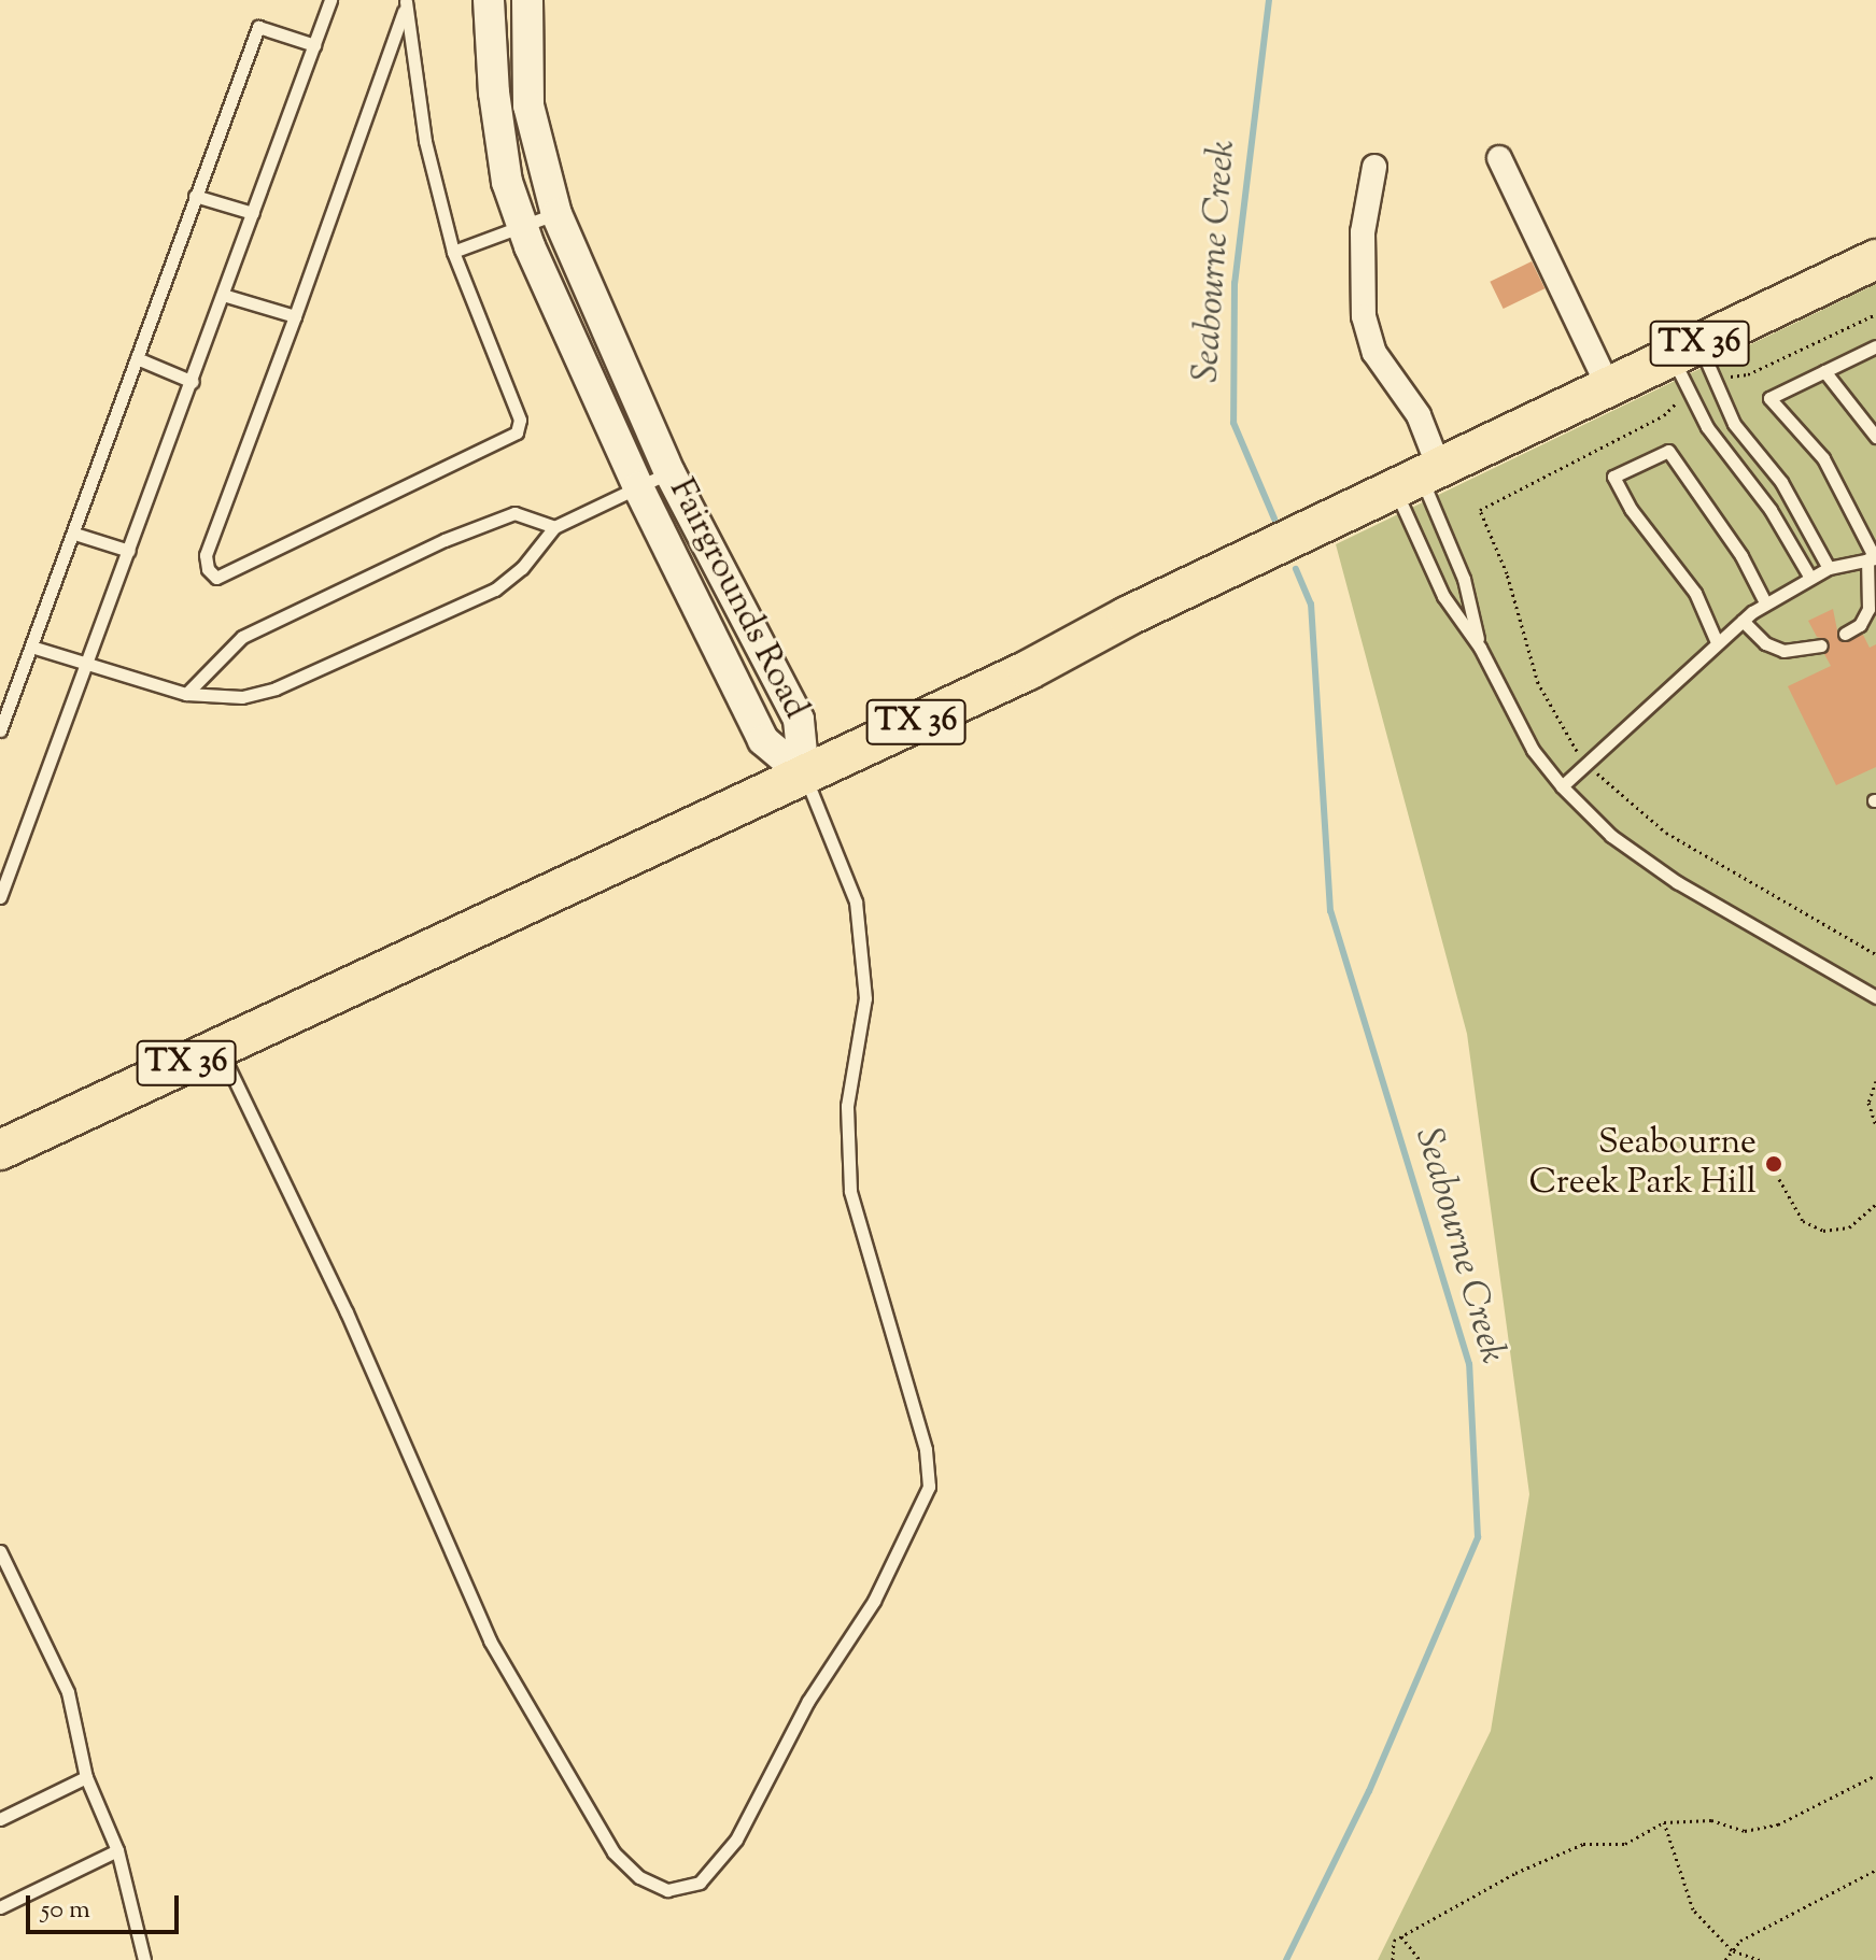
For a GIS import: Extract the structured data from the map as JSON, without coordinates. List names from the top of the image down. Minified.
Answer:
{"streets":{"main road":["TX 36"],"street":["Fairgrounds Road"]},"crossings":[["TX 36","Fairgrounds Road"]],"water":["Seabourne Creek"],"places":["Seabourne Creek Park Hill"],"scale_bar":"50 m"}
